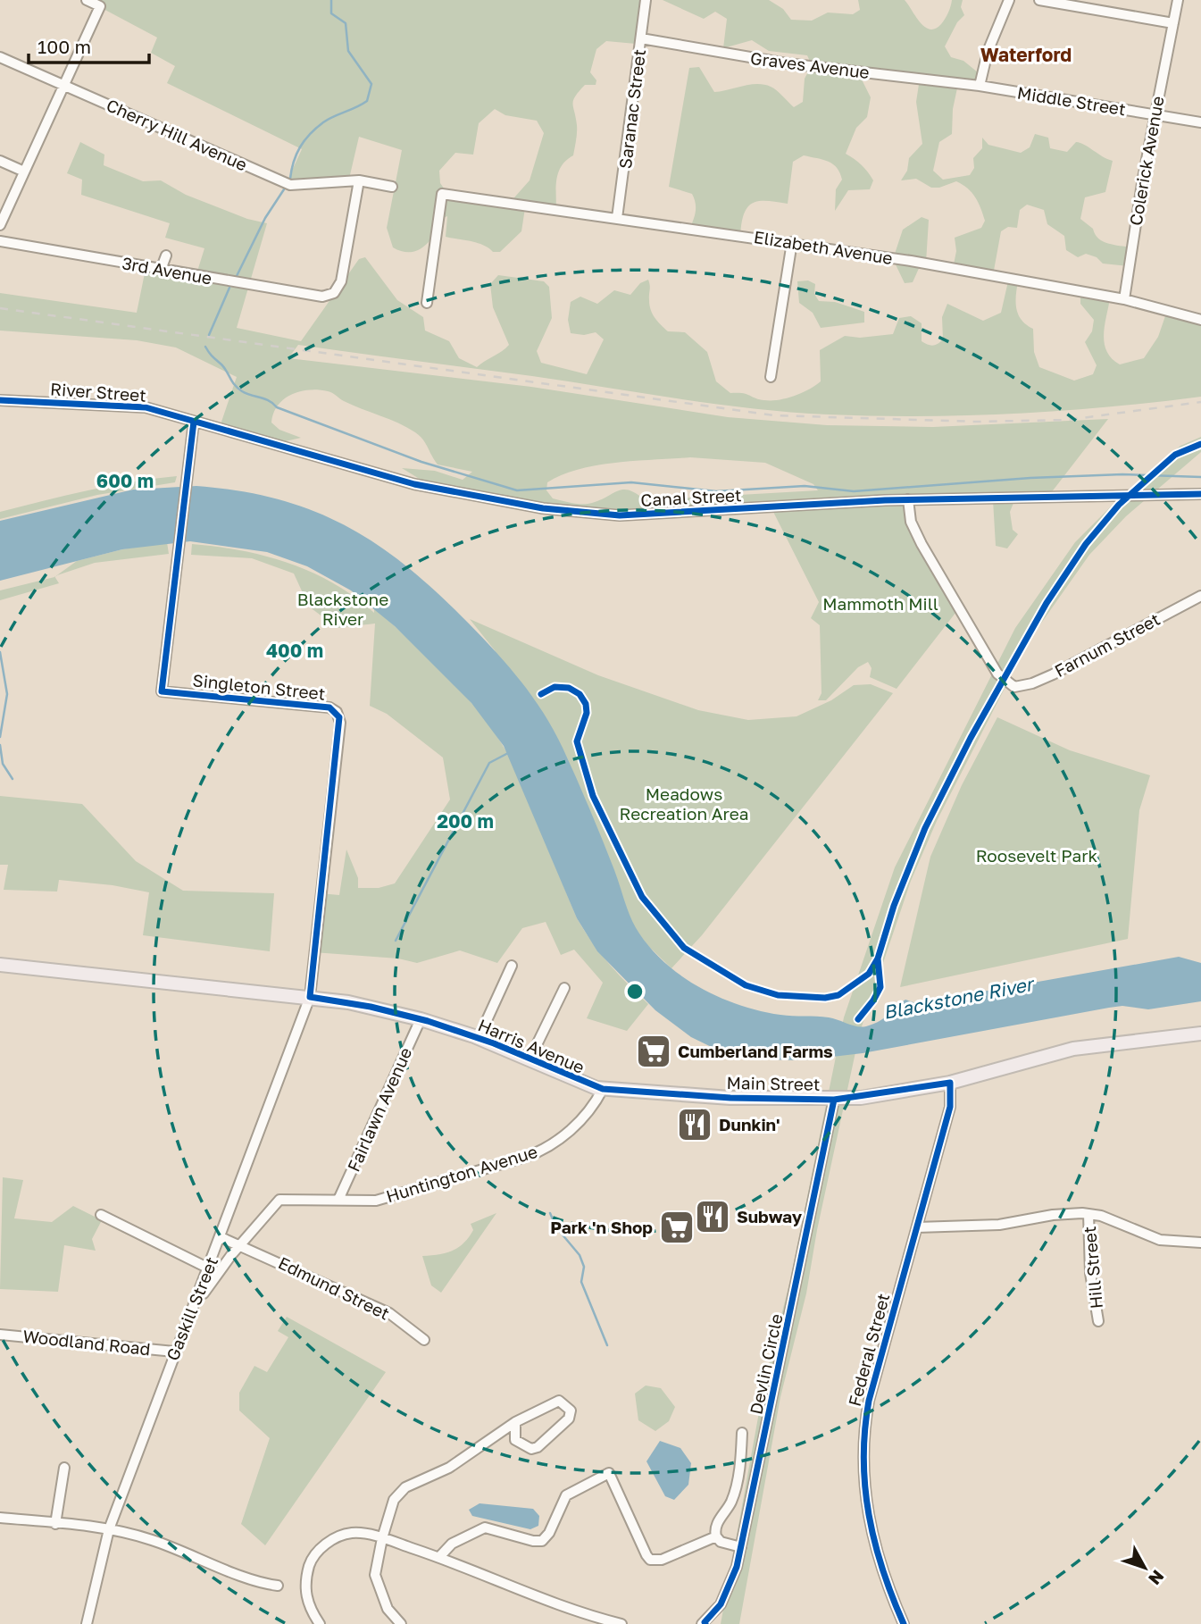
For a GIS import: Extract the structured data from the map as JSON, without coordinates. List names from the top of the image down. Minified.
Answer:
{"streets":{"main road":["Harris Avenue","Main Street"],"street":["Graves Avenue","Middle Street","Saranac Street","Cherry Hill Avenue","Colerick Avenue","Elizabeth Avenue","3rd Avenue","River Street","Canal Street","Farnum Street","Singleton Street","Fairlawn Avenue","Huntington Avenue","Hill Street","Edmund Street","Gaskill Street","Woodland Road","Federal Street","Devlin Circle"]},"crossings":[["Graves Avenue","Middle Street"],["Graves Avenue","Saranac Street"],["Middle Street","Colerick Avenue"],["Saranac Street","Elizabeth Avenue"],["Cherry Hill Avenue","3rd Avenue"],["Colerick Avenue","Elizabeth Avenue"],["River Street","Canal Street"],["River Street","Singleton Street"],["Canal Street","Farnum Street"],["Canal Street","Singleton Street"],["Singleton Street","Harris Avenue"],["Singleton Street","Gaskill Street"],["Harris Avenue","Main Street"],["Harris Avenue","Fairlawn Avenue"],["Harris Avenue","Huntington Avenue"],["Harris Avenue","Gaskill Street"],["Main Street","Huntington Avenue"],["Main Street","Federal Street"],["Main Street","Devlin Circle"],["Fairlawn Avenue","Huntington Avenue"],["Huntington Avenue","Edmund Street"],["Huntington Avenue","Gaskill Street"],["Gaskill Street","Woodland Road"]],"districts":["Waterford"],"water":["Blackstone River"],"parks":["Blackstone River","Mammoth Mill","Meadows Recreation Area","Roosevelt Park"],"places":{"supermarket":["Cumberland Farms","Park 'n Shop"],"restaurant":["Dunkin'","Subway"]},"scale_bar":"100 m","north":"bottom right","rings":["600 m","400 m","200 m"]}
